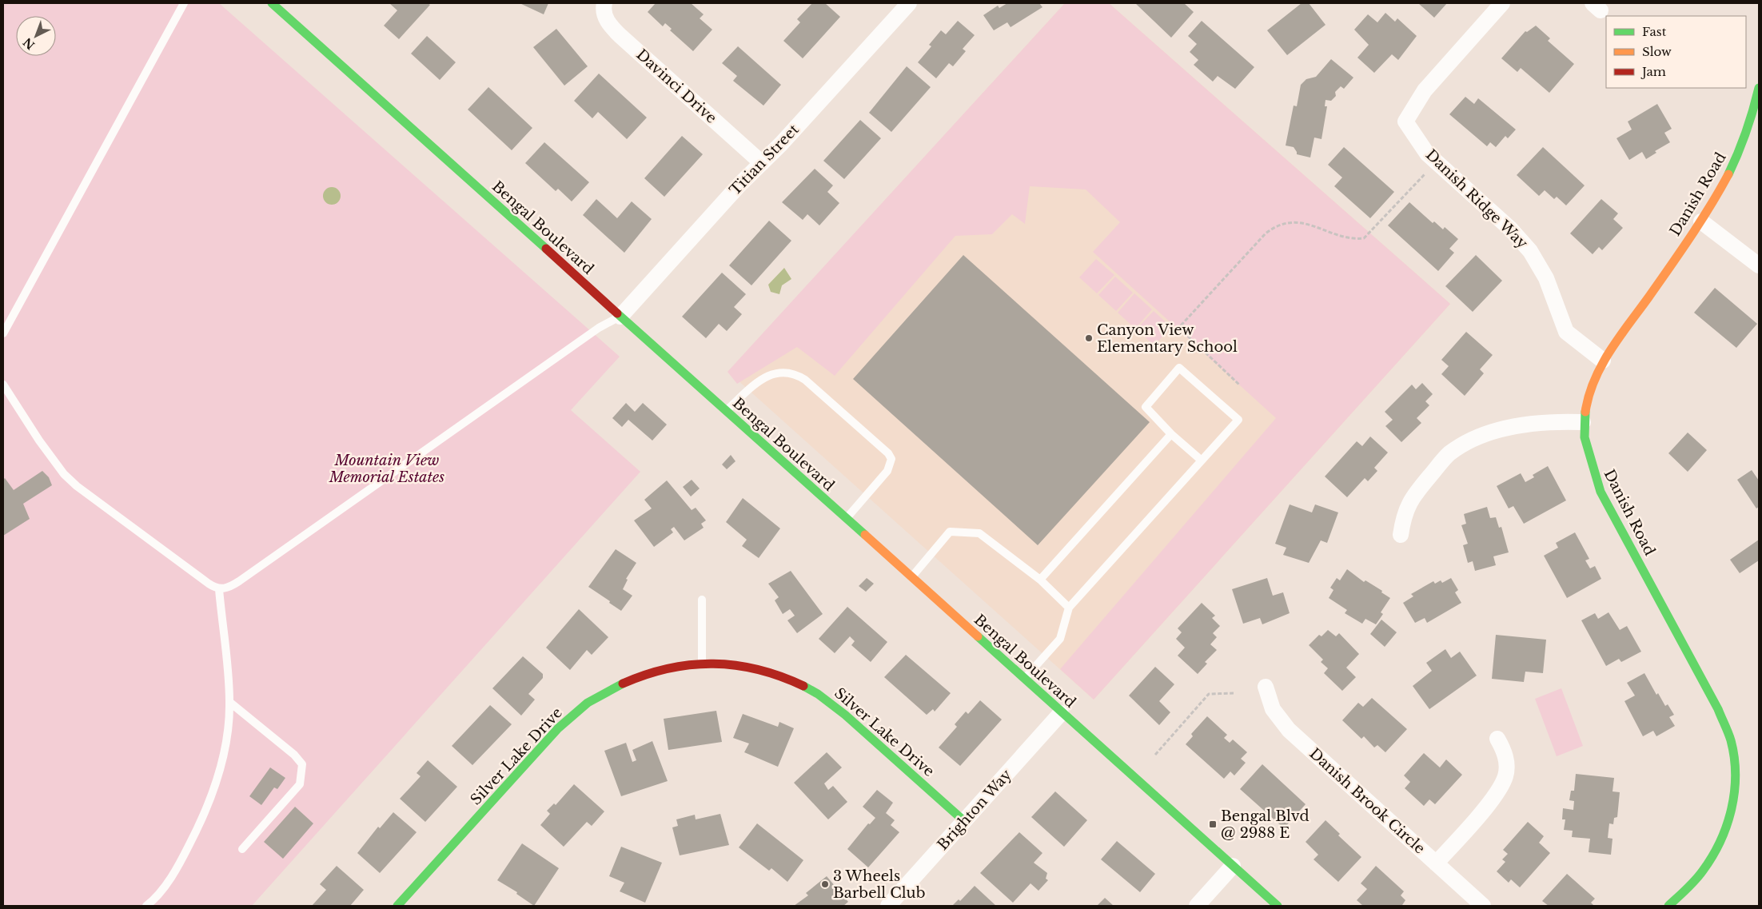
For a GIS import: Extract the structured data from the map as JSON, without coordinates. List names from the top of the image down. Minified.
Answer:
{"streets":{"street":["Davinci Drive","Titian Street","Danish Road","Danish Ridge Way","Bengal Boulevard","Silver Lake Drive","Danish Brook Circle","Brighton Way"]},"crossings":[["Davinci Drive","Titian Street"],["Titian Street","Bengal Boulevard"],["Danish Road","Danish Ridge Way"],["Bengal Boulevard","Brighton Way"],["Silver Lake Drive","Brighton Way"]],"parks":["Mountain View Memorial Estates"],"places":{"other":["Canyon View Elementary School","3 Wheels Barbell Club"],"transit":["Bengal Blvd @ 2988 E"]},"legend":["Fast","Slow","Jam"],"north":"bottom left"}
